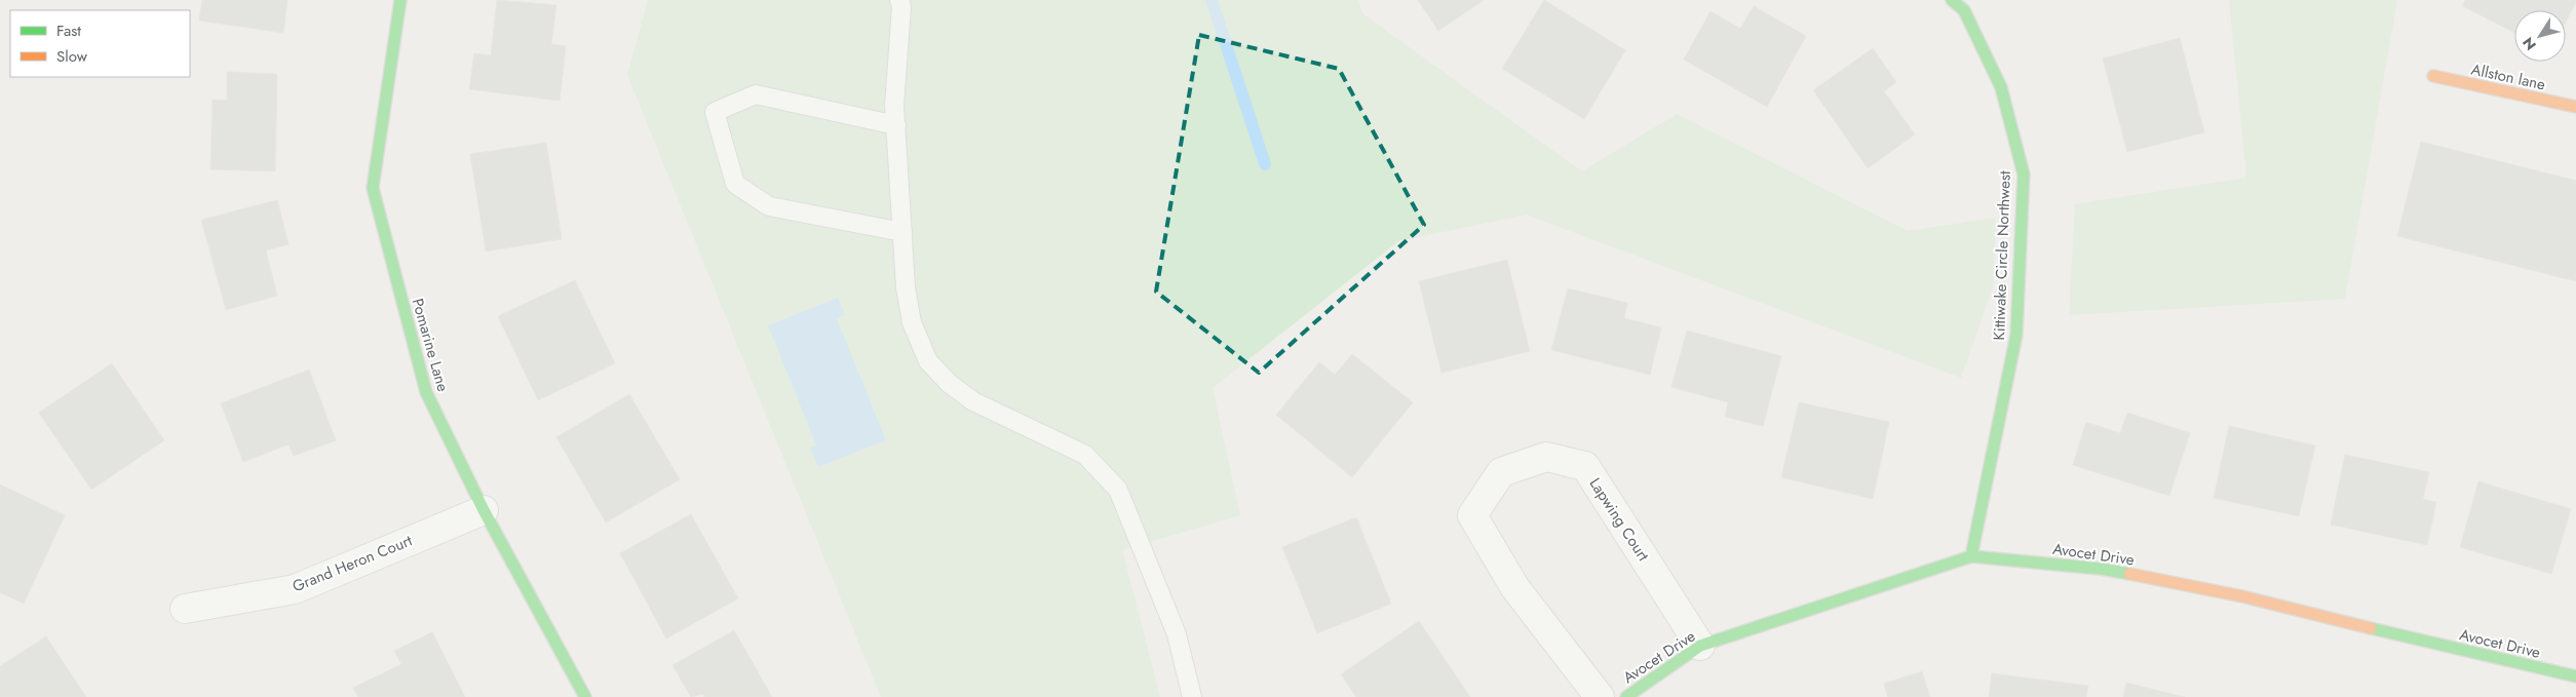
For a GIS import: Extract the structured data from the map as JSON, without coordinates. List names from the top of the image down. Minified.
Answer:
{"streets":{"street":["Allston lane","Kittiwake Circle Northwest","Pomarine Lane","Lapwing Court","Avocet Drive","Grand Heron Court"]},"crossings":[["Kittiwake Circle Northwest","Avocet Drive"],["Pomarine Lane","Grand Heron Court"],["Lapwing Court","Avocet Drive"]],"legend":["Fast","Slow"],"north":"bottom left"}
